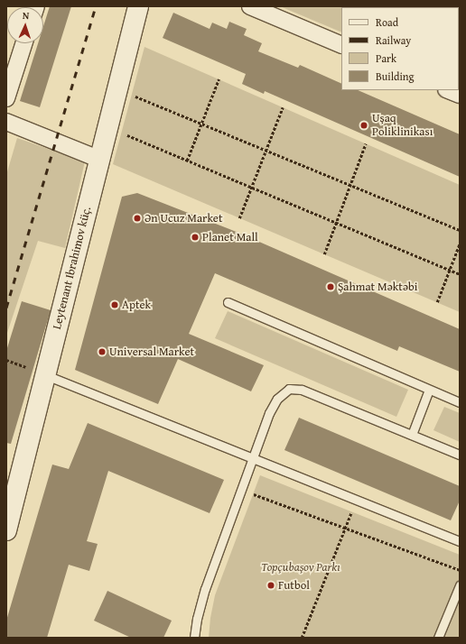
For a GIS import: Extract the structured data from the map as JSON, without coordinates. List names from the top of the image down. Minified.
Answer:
{"streets":{"street":["Leytenant Ibrahimov küç."]},"parks":["Topçubaşov Parkı"],"places":["Uşaq Poliklinikası","Ən Ucuz Market","Planet Mall","Şahmat Məktəbi","Aptek","Universal Market","Futbol"],"legend":["Road","Railway","Park","Building"],"north":"top"}
